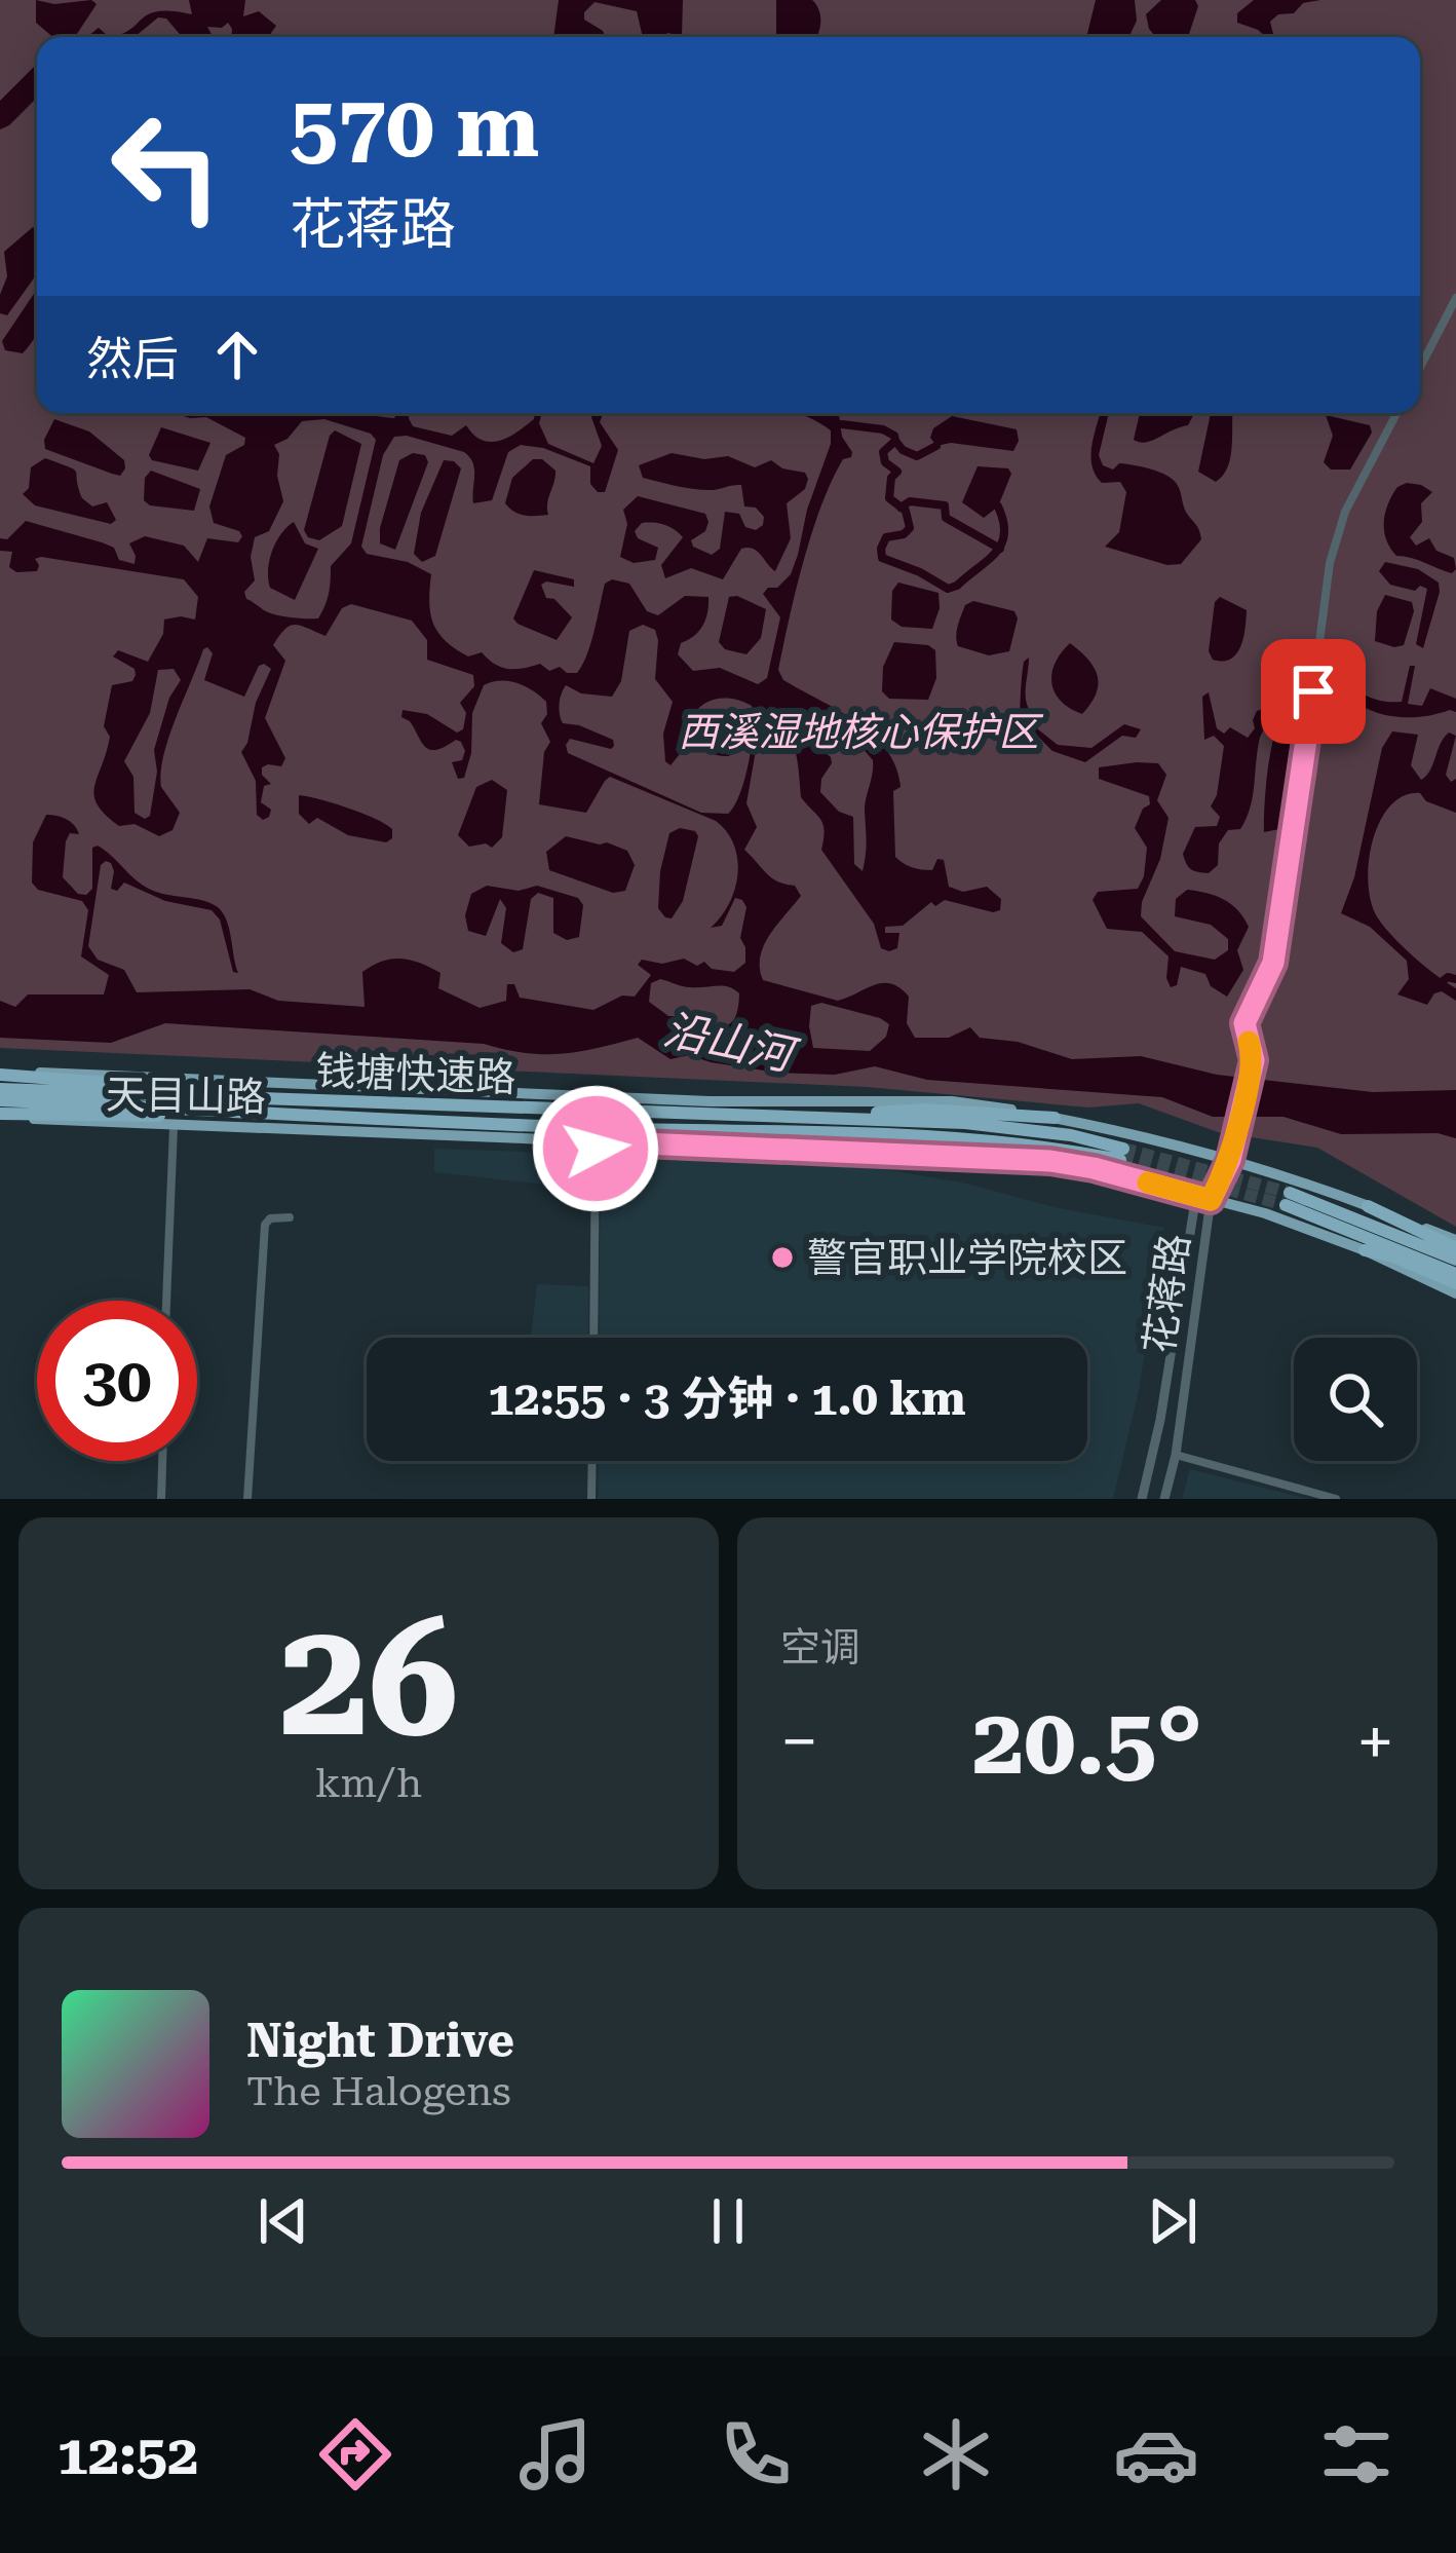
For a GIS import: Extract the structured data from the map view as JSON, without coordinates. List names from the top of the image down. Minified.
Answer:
{"streets":{"highway":["钱塘快速路"],"main road":["天目山路"],"street":["花蒋路"]},"crossings":[["天目山路","花蒋路"]],"water":["沿山河"],"parks":["西溪湿地核心保护区"],"places":["警官职业学院校区"],"page":{"turn":["570 m","花蒋路"],"then":"然后","limit":"30","trip":"12:55 · 3 分钟 · 1.0 km","tile":[["26","km/h"],"空调"],"heat":["−","20.5°","+"],"song":["Night Drive","The Halogens"],"tabs":"12:52"}}
